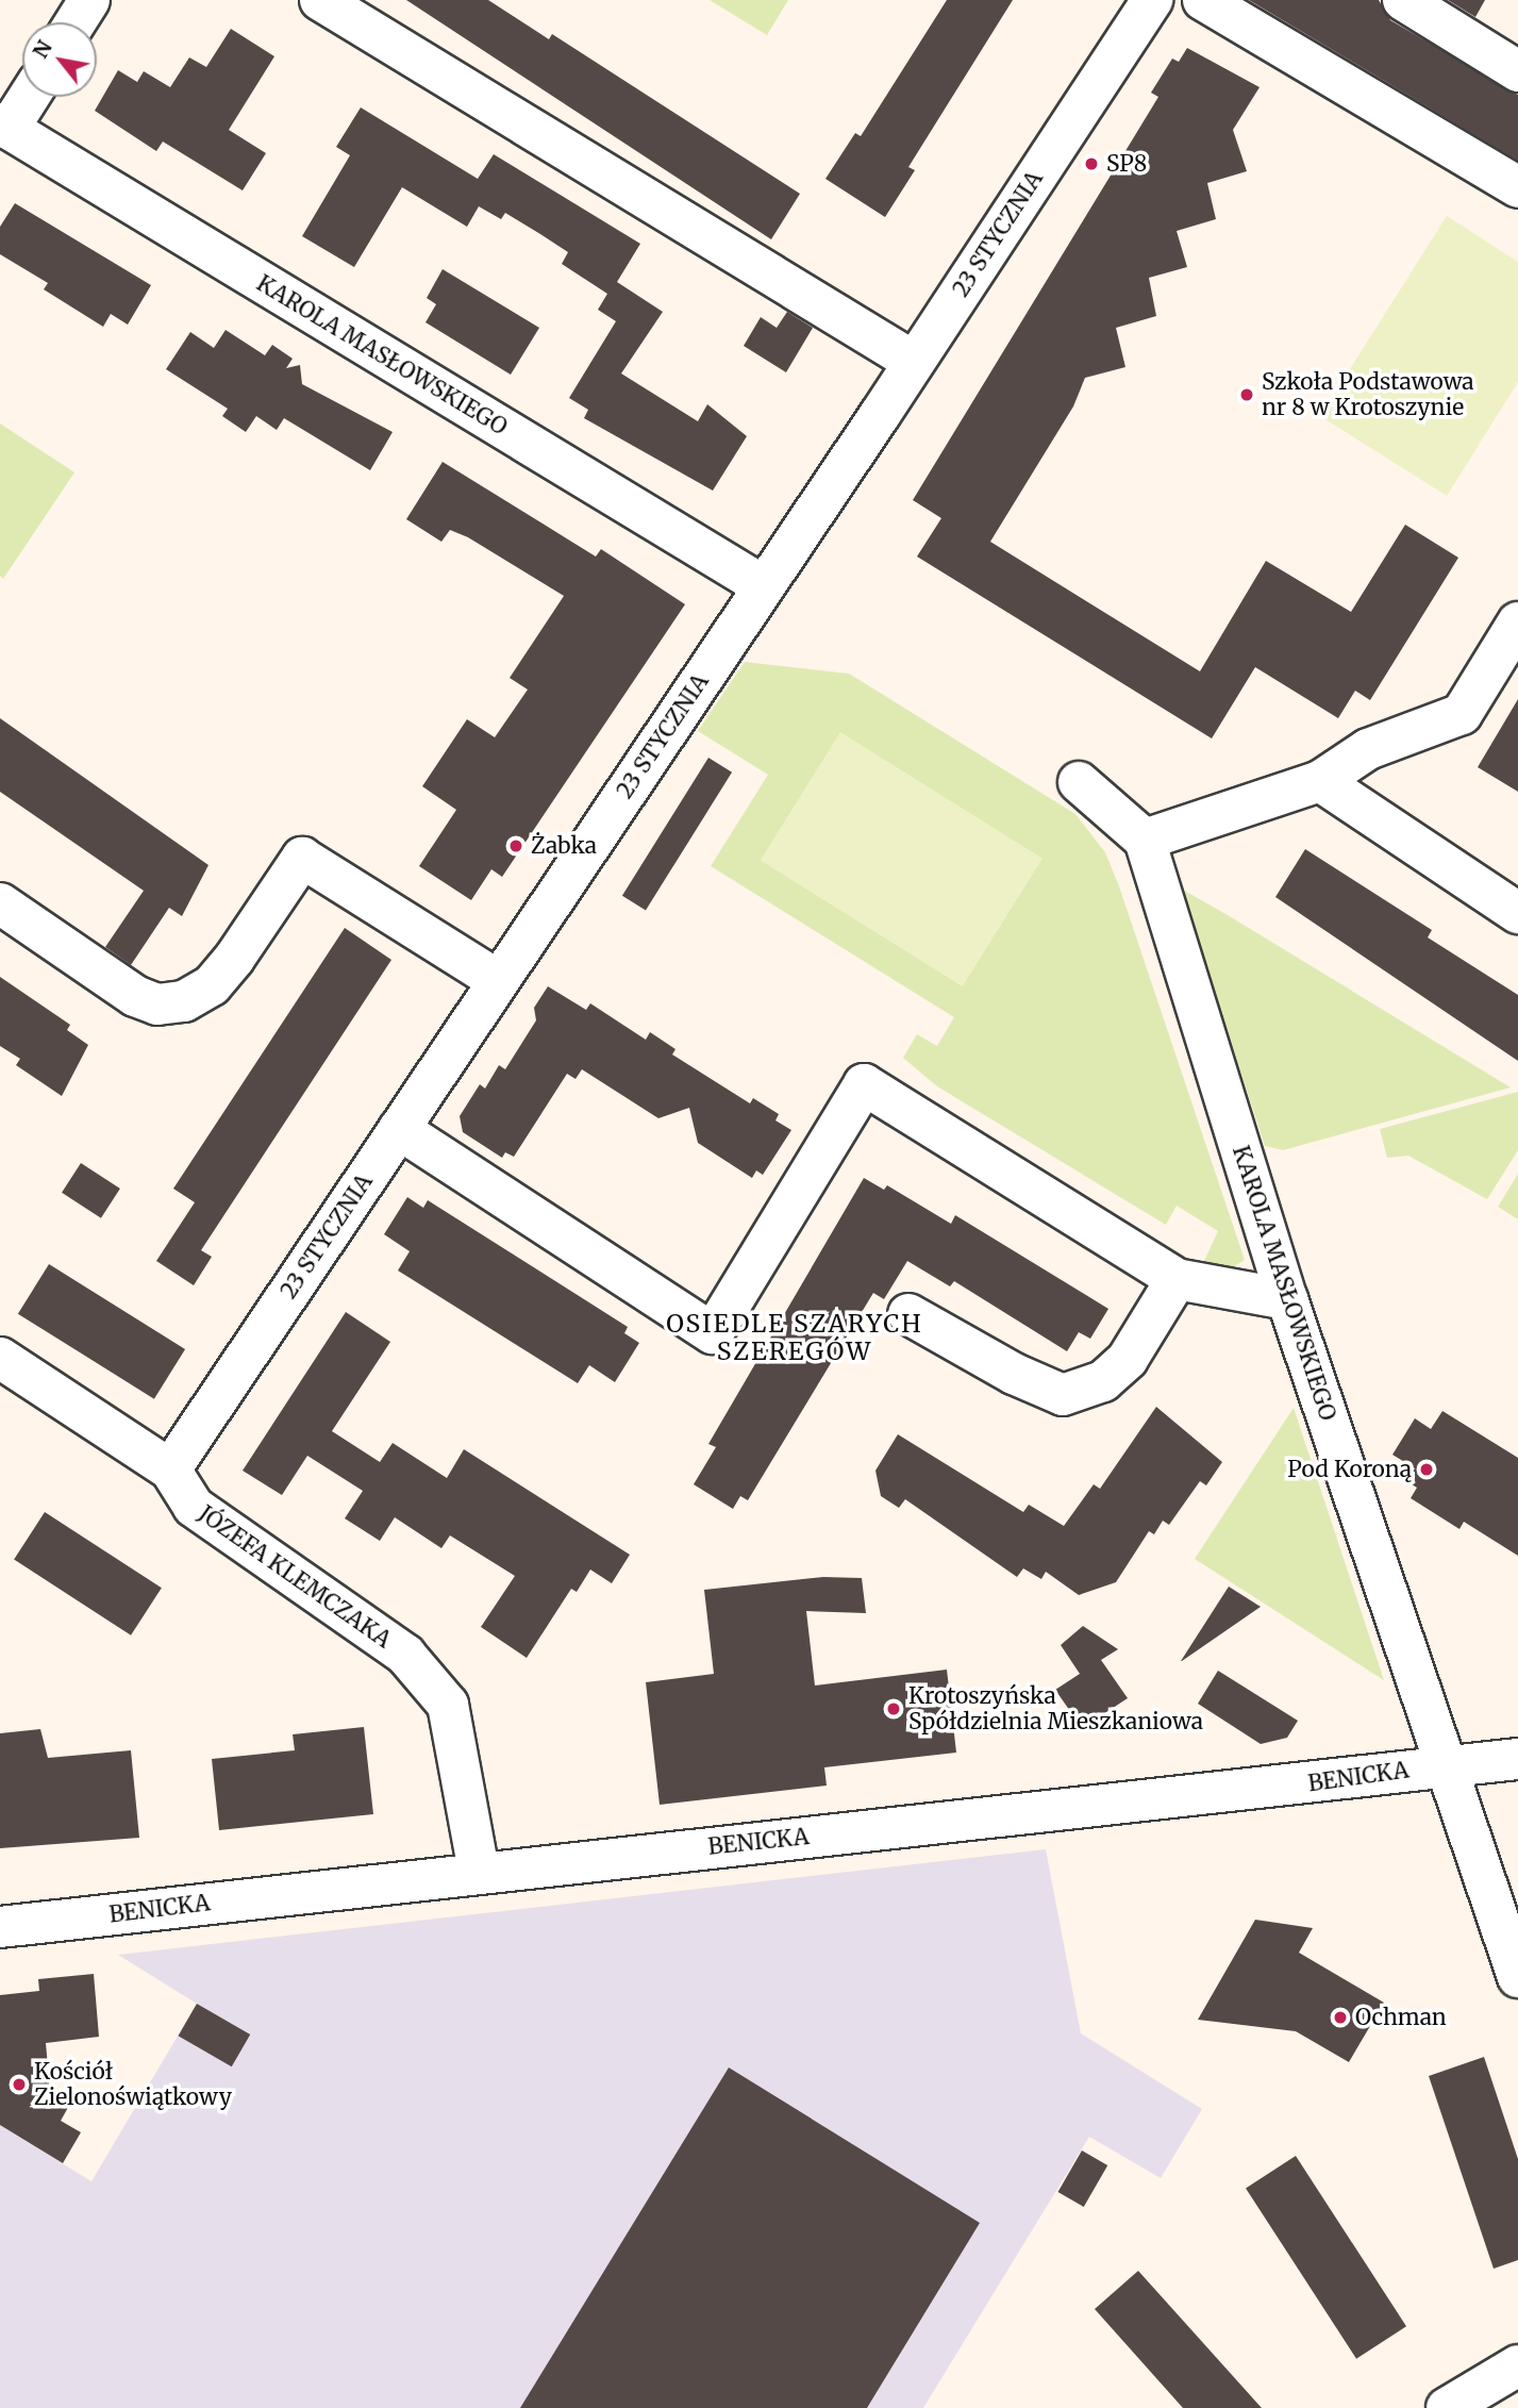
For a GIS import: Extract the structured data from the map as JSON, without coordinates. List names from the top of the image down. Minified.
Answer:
{"streets":{"street":["23 STYCZNIA","KAROLA MASŁOWSKIEGO","JÓZEFA KLEMCZAKA","BENICKA"]},"crossings":[["23 STYCZNIA","KAROLA MASŁOWSKIEGO"],["23 STYCZNIA","JÓZEFA KLEMCZAKA"],["KAROLA MASŁOWSKIEGO","BENICKA"],["JÓZEFA KLEMCZAKA","BENICKA"]],"districts":["OSIEDLE SZARYCH SZEREGÓW"],"places":["SP8","Szkoła Podstawowa nr 8 w Krotoszynie","Żabka","Pod Koroną","Krotoszyńska Spółdzielnia Mieszkaniowa","Ochman","Kościół Zielonoświątkowy"],"north":"top left"}
